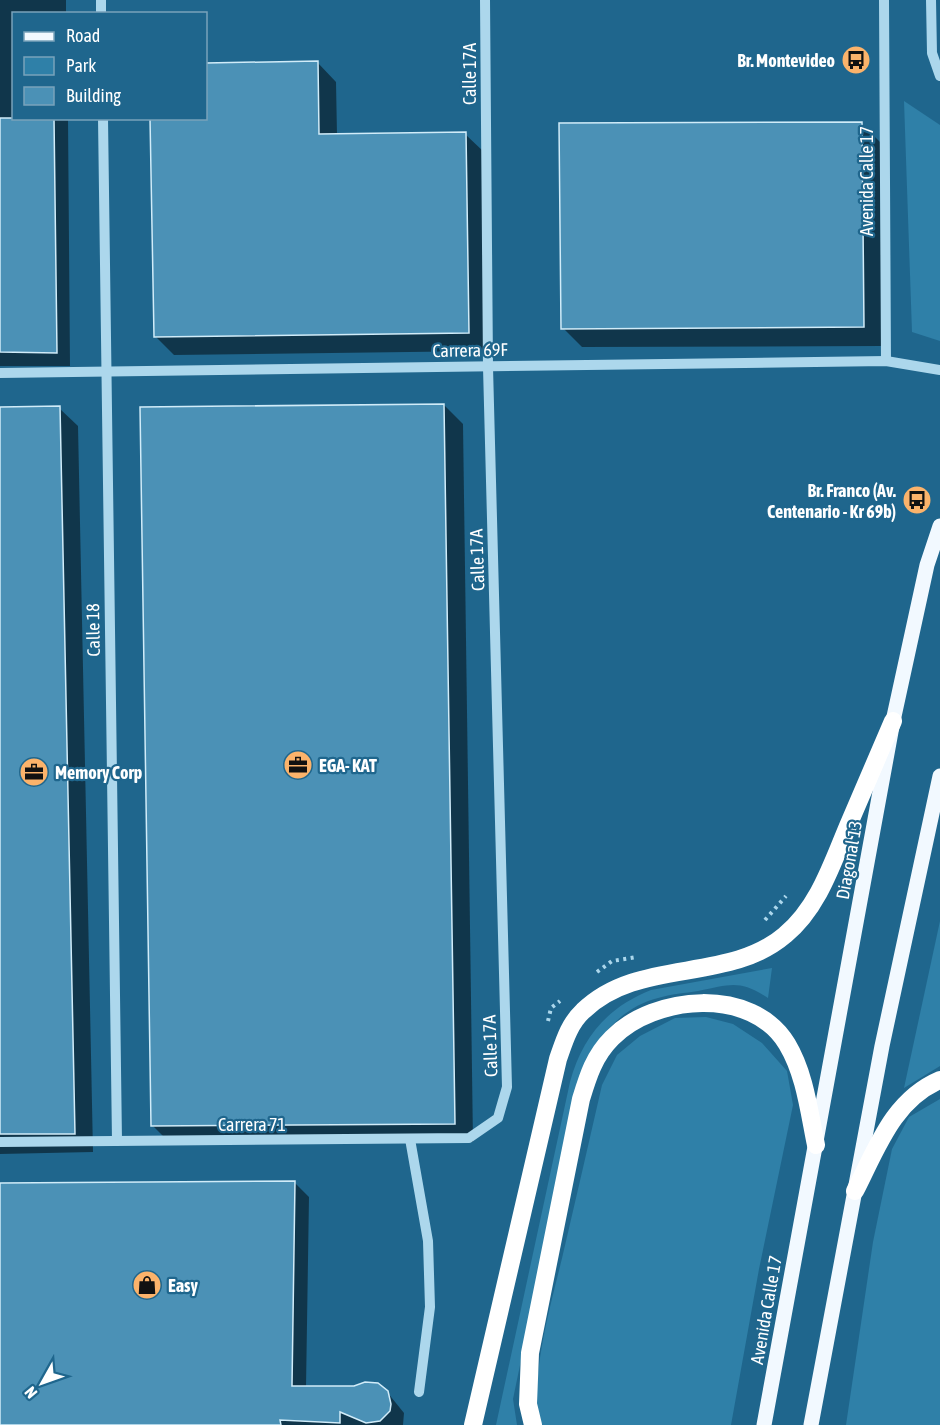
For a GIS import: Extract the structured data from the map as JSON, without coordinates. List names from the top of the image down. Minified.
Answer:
{"streets":{"main road":["Avenida Calle 17","Diagonal 13"],"street":["Calle 17A","Carrera 69F","Calle 18","Carrera 71"]},"crossings":[["Calle 17A","Carrera 69F"],["Calle 17A","Carrera 71"],["Avenida Calle 17","Carrera 69F"],["Avenida Calle 17","Diagonal 13"],["Carrera 69F","Calle 18"],["Calle 18","Carrera 71"]],"places":{"bus stop":["Br. Montevideo","Br. Franco (Av. Centenario - Kr 69b)"],"office":["EGA- KAT","Memory Corp"],"shop":["Easy"]},"legend":["Road","Park","Building"],"north":"bottom left"}
